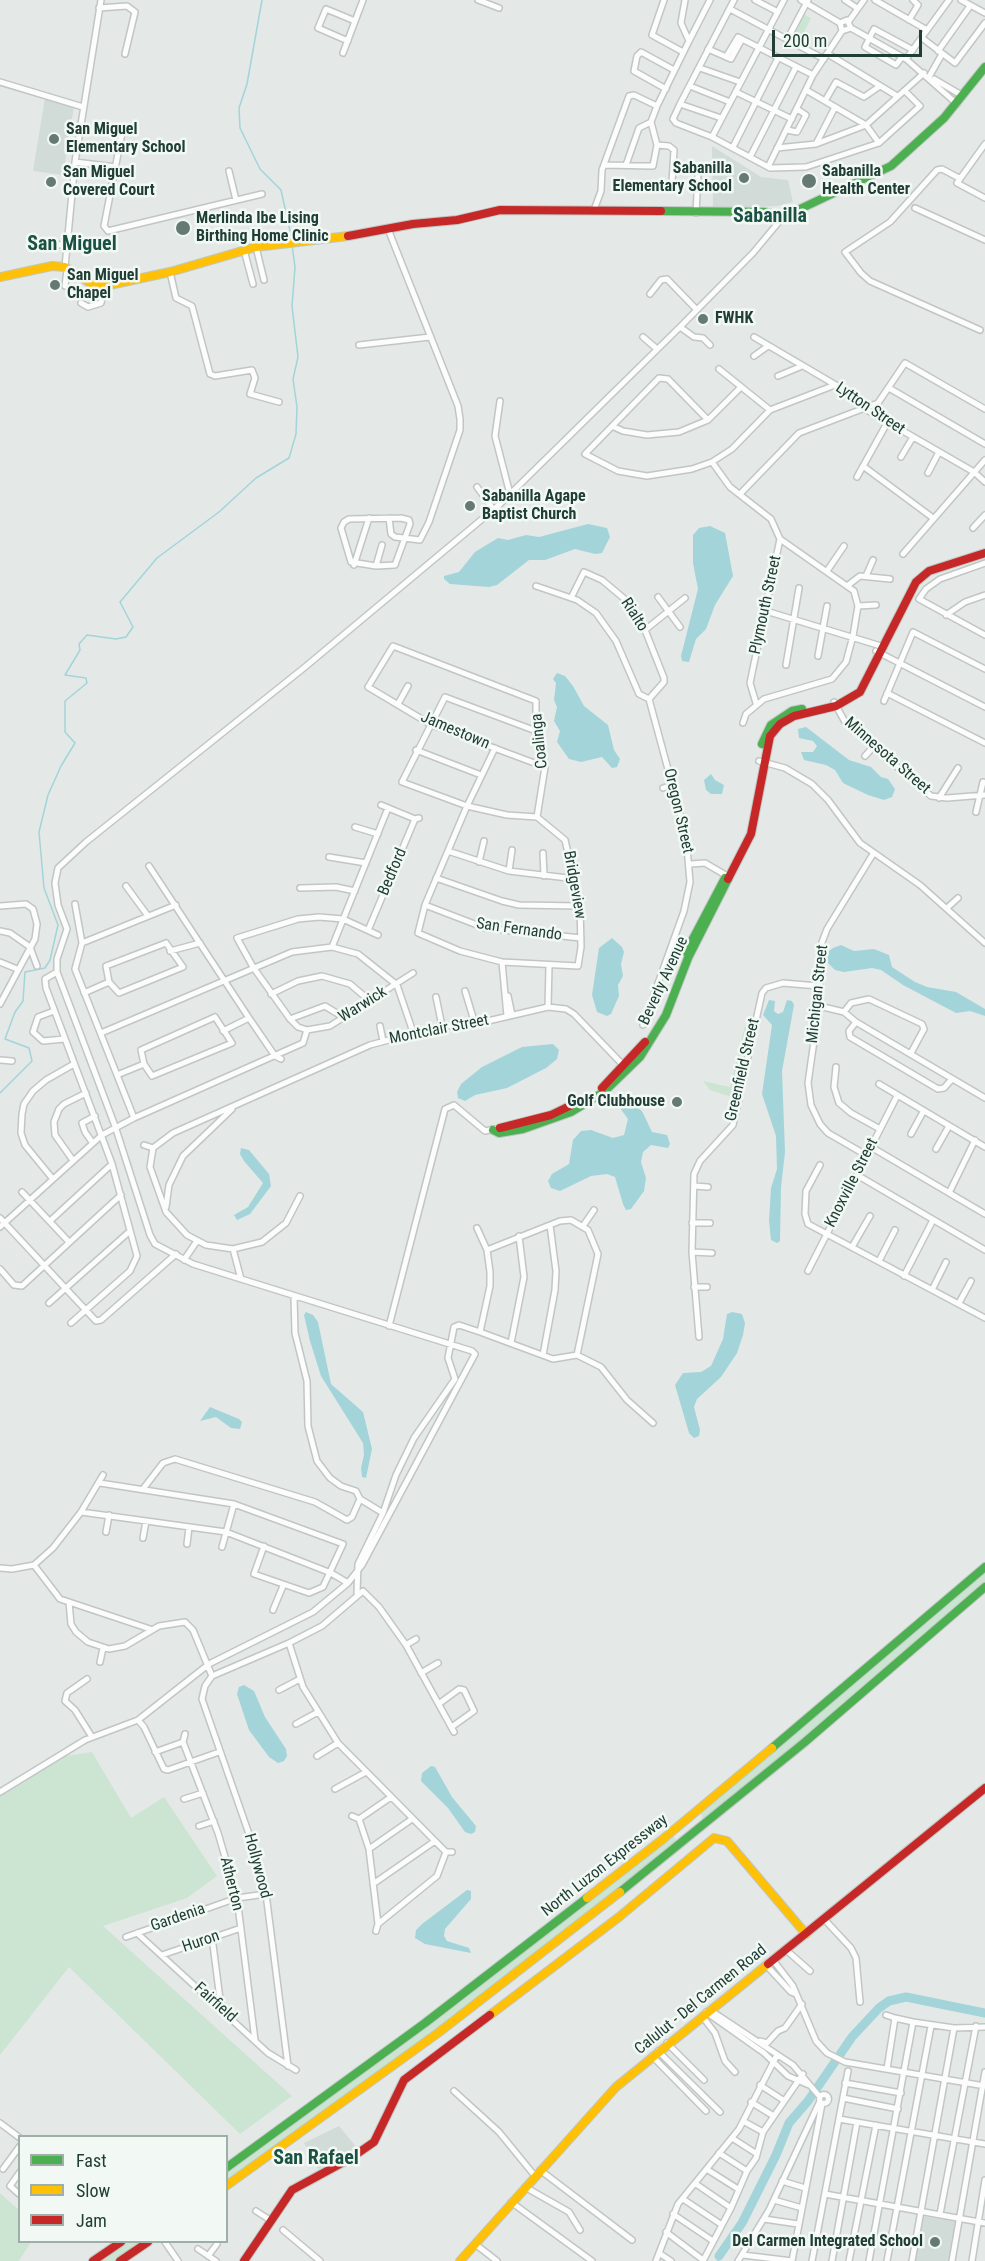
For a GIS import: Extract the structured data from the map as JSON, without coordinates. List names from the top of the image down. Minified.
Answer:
{"streets":{"main road":["Beverly Avenue","North Luzon Expressway","Calulut - Del Carmen Road"],"street":["Lytton Street","Plymouth Street","Rialto","Jamestown","Coalinga","Minnesota Street","Oregon Street","Bedford","Bridgeview","San Fernando","Michigan Street","Warwick","Montclair Street","Greenfield Street","Knoxville Street","Hollywood","Atherton","Gardenia","Huron","Fairfield"]},"crossings":[["Rialto","Oregon Street"],["Jamestown","Coalinga"],["Coalinga","Bridgeview"],["Minnesota Street","Beverly Avenue"],["Bridgeview","San Fernando"],["Michigan Street","Greenfield Street"],["Michigan Street","Knoxville Street"],["Hollywood","Gardenia"],["Hollywood","Fairfield"],["Atherton","Gardenia"],["Atherton","Huron"],["Atherton","Fairfield"],["Gardenia","Fairfield"],["Huron","Fairfield"]],"districts":["Sabanilla","San Miguel","San Rafael"],"places":["San Miguel Elementary School","Sabanilla Elementary School","Sabanilla Health Center","San Miguel Covered Court","Merlinda Ibe Lising Birthing Home Clinic","San Miguel Chapel","FWHK","Sabanilla Agape Baptist Church","Golf Clubhouse","Del Carmen Integrated School"],"legend":["Fast","Slow","Jam"],"scale_bar":"200 m"}
